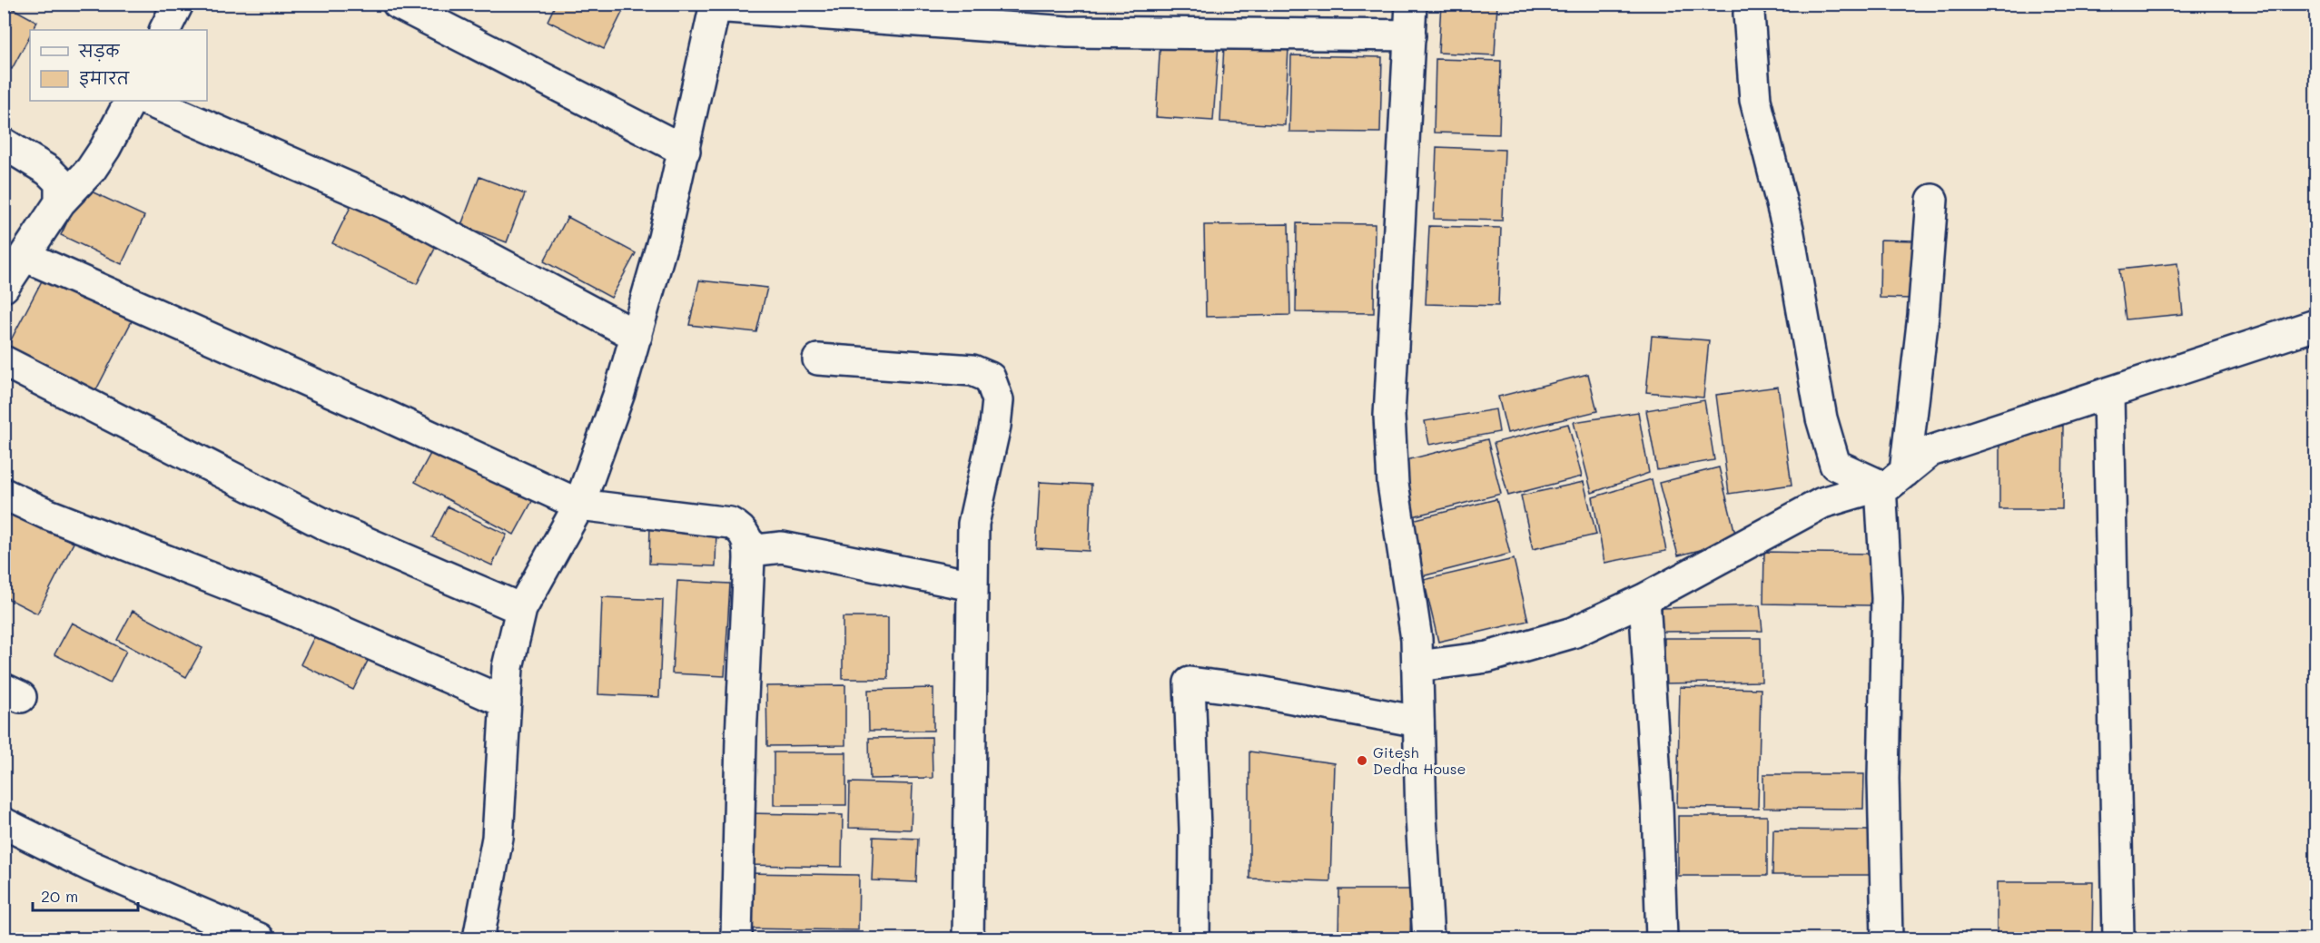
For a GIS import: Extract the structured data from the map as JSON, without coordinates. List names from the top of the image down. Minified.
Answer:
{"places":["Gitesh Dedha House"],"legend":["सड़क","इमारत"],"scale_bar":"20 m"}
